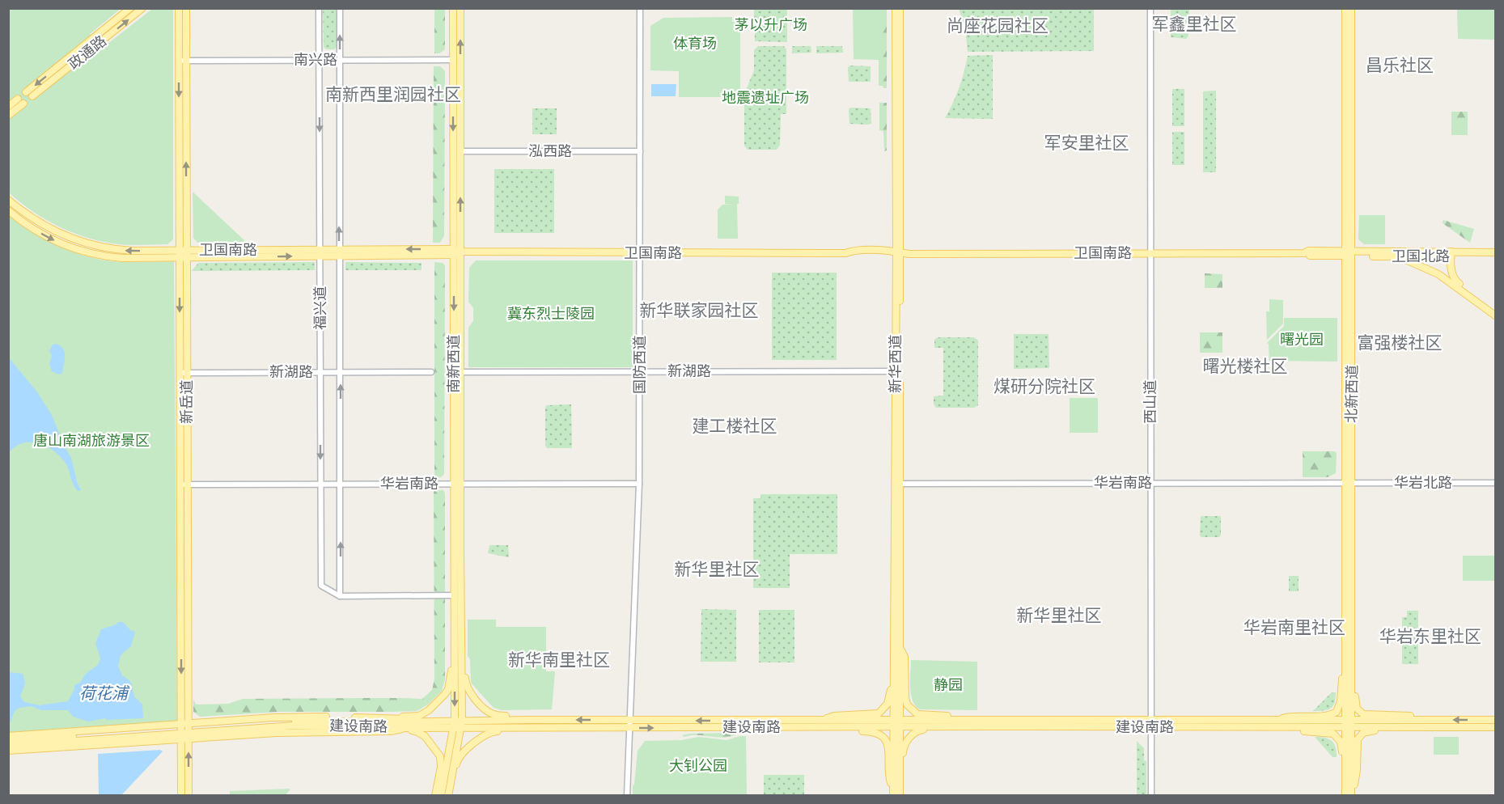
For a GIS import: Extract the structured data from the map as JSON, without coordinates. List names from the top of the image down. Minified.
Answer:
{"streets":{"main road":["政通路","卫国南路","卫国北路","南新西道","新华西道","北新西道","新岳道","建设南路"],"street":["南兴路","泓西路","福兴道","国防西道","新湖路","西山道","华岩南路","华岩北路"]},"crossings":[["南兴路","福兴道"],["南兴路","南新西道"],["南兴路","新岳道"],["泓西路","南新西道"],["泓西路","国防西道"],["卫国南路","卫国北路"],["卫国南路","福兴道"],["卫国南路","南新西道"],["卫国南路","新华西道"],["卫国南路","国防西道"],["卫国南路","北新西道"],["卫国南路","新岳道"],["卫国南路","西山道"],["卫国北路","北新西道"],["福兴道","新湖路"],["福兴道","华岩南路"],["南新西道","新湖路"],["南新西道","华岩南路"],["南新西道","建设南路"],["新华西道","新湖路"],["新华西道","华岩南路"],["新华西道","建设南路"],["国防西道","新湖路"],["国防西道","华岩南路"],["国防西道","建设南路"],["新湖路","新岳道"],["北新西道","华岩南路"],["北新西道","华岩北路"],["北新西道","建设南路"],["新岳道","华岩南路"],["新岳道","建设南路"],["西山道","华岩南路"],["西山道","建设南路"],["华岩南路","华岩北路"]],"districts":["军鑫里社区","尚座花园社区","昌乐社区","南新西里润园社区","军安里社区","新华联家园社区","富强楼社区","曙光楼社区","煤研分院社区","建工楼社区","新华里社区","新华里社区","华岩南里社区","华岩东里社区","新华南里社区"],"water":["荷花浦"],"parks":["茅以升广场","体育场","地震遗址广场","冀东烈士陵园","曙光园","唐山南湖旅游景区","静园","大钊公园"]}
